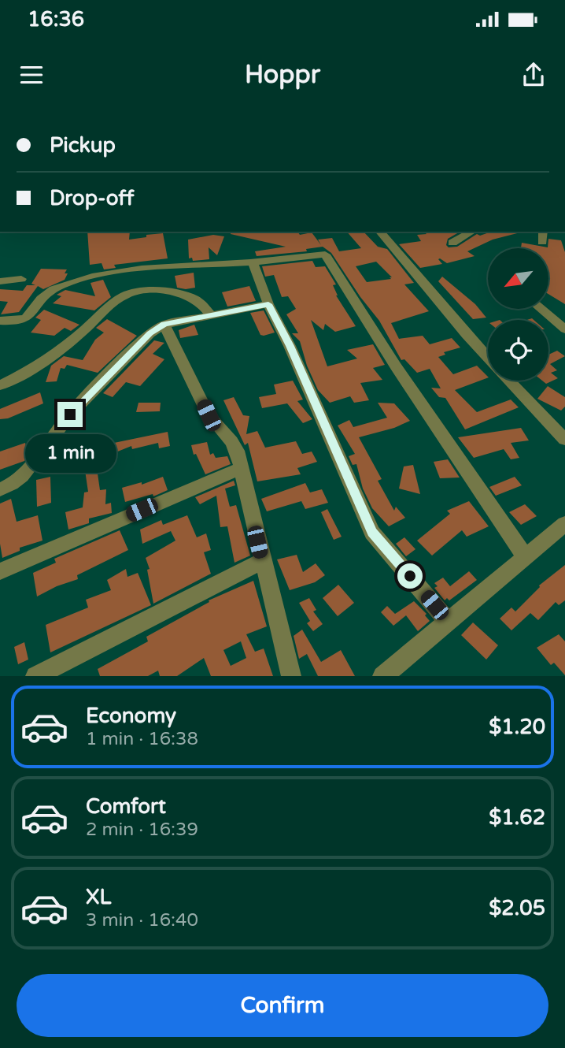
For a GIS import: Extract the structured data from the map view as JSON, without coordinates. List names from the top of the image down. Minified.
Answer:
{"north":"bottom left","page":{"status":"16:36","header":"Hoppr","banner":["Pickup","Drop-off"],"bubble":"1 min","list":[{"name":"Economy","note":"1 min · 16:38","value":"$1.20"},{"name":"Comfort","note":"2 min · 16:39","value":"$1.62"},{"name":"XL","note":"3 min · 16:40","value":"$2.05"}],"buttons":"Confirm"}}
